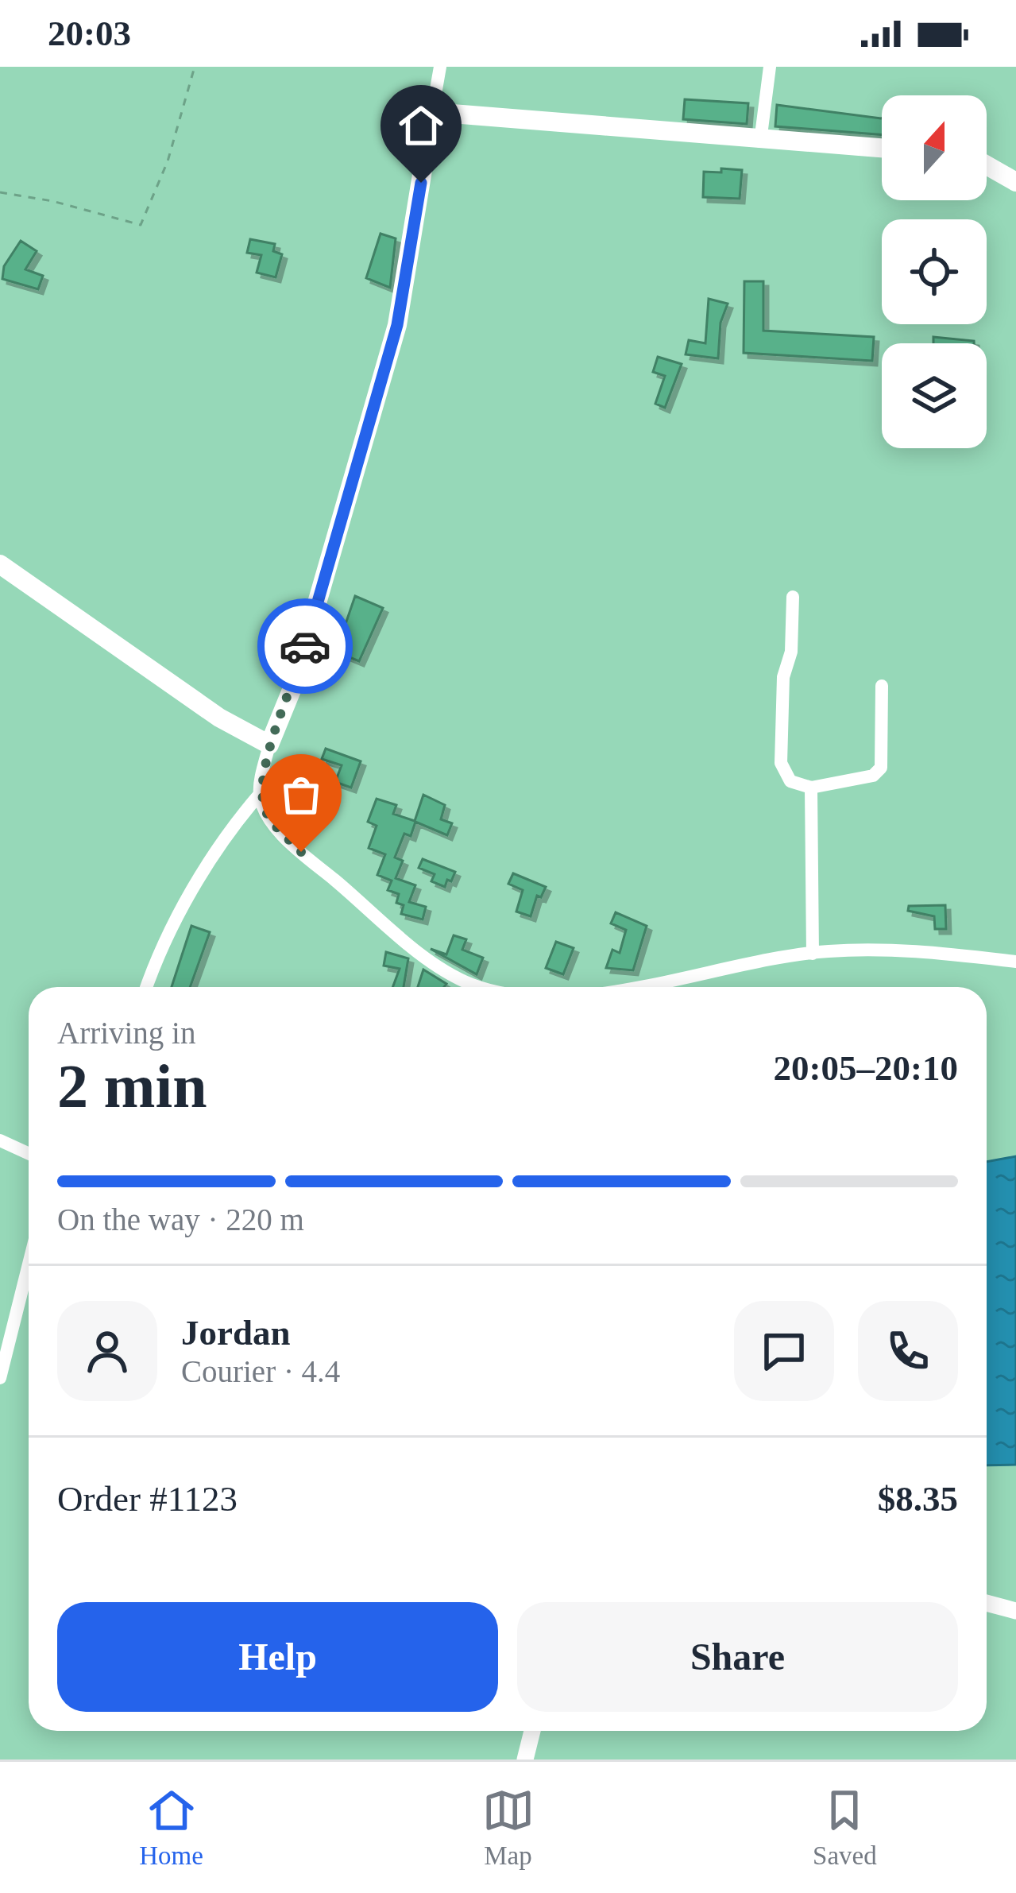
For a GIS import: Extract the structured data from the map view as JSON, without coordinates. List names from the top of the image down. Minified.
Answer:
{"north":"top","page":{"status":"20:03","heading":["2 min","Arriving in","20:05–20:10"],"panel":["Jordan","Courier · 4.4","Order #1123","$8.35"],"bar":"On the way · 220 m","buttons":["Help","Share"],"tabs":["Home","Map","Saved"]}}
